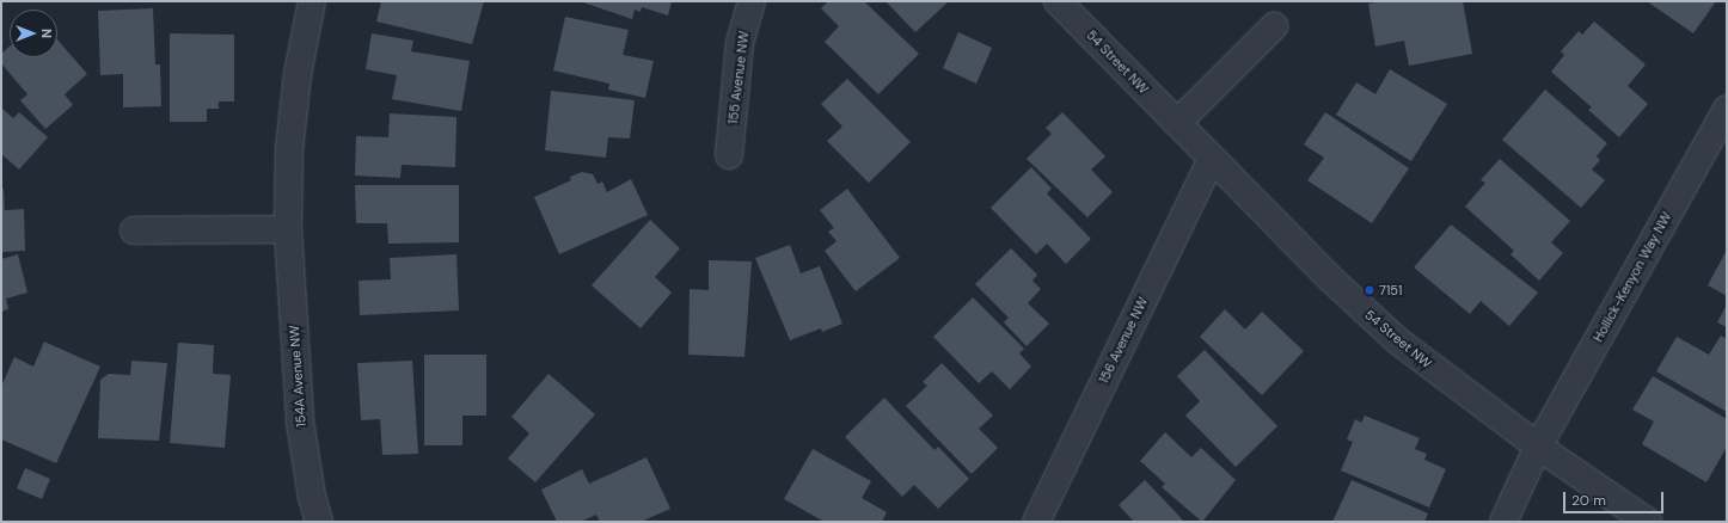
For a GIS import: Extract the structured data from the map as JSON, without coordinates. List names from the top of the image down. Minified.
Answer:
{"streets":{"street":["54 Street NW","155 Avenue NW","Hollick-Kenyon Way NW","156 Avenue NW","154A Avenue NW"]},"crossings":[["54 Street NW","Hollick-Kenyon Way NW"],["54 Street NW","156 Avenue NW"]],"places":["7151"],"scale_bar":"20 m","north":"right"}
